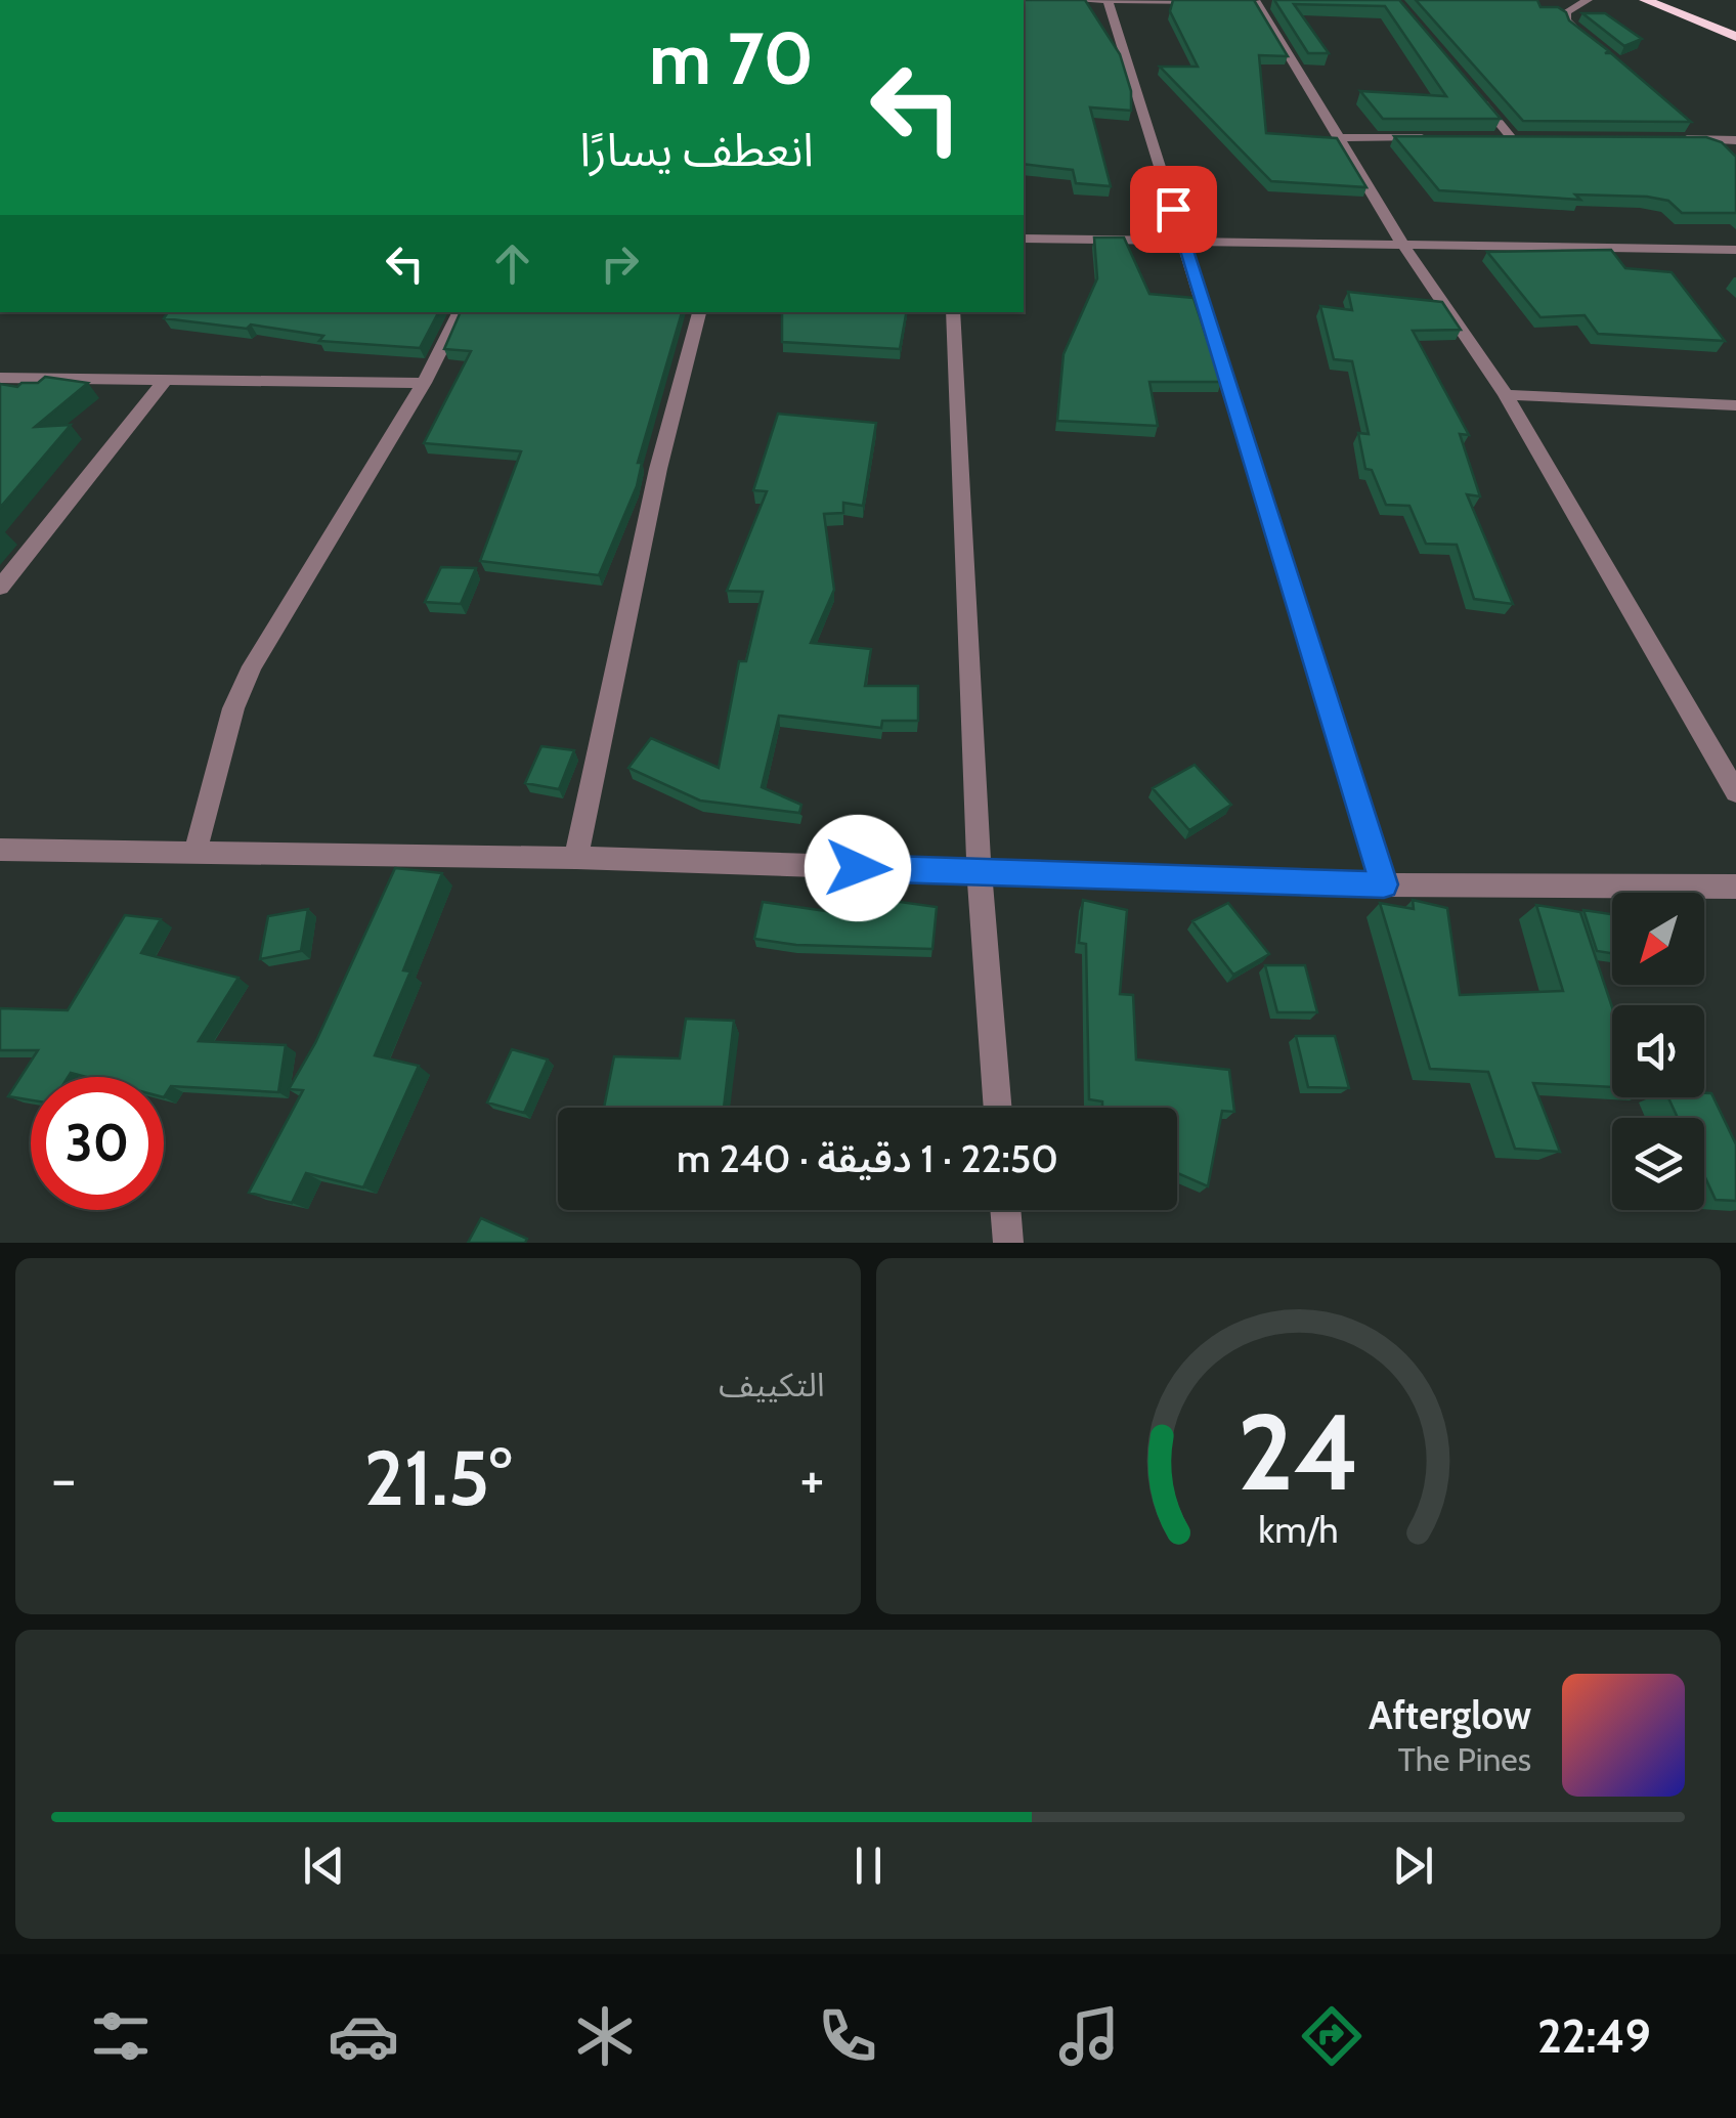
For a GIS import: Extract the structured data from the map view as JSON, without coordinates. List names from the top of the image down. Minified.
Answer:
{"north":"bottom left","page":{"turn":["70 m","انعطف يسارًا"],"limit":"30","trip":"22:50 · 1 دقيقة · 240 m","tile":"التكييف","heat":["−","21.5°","+"],"song":["Afterglow","The Pines"],"tabs":"22:49","gauge":["24","km/h"]}}
